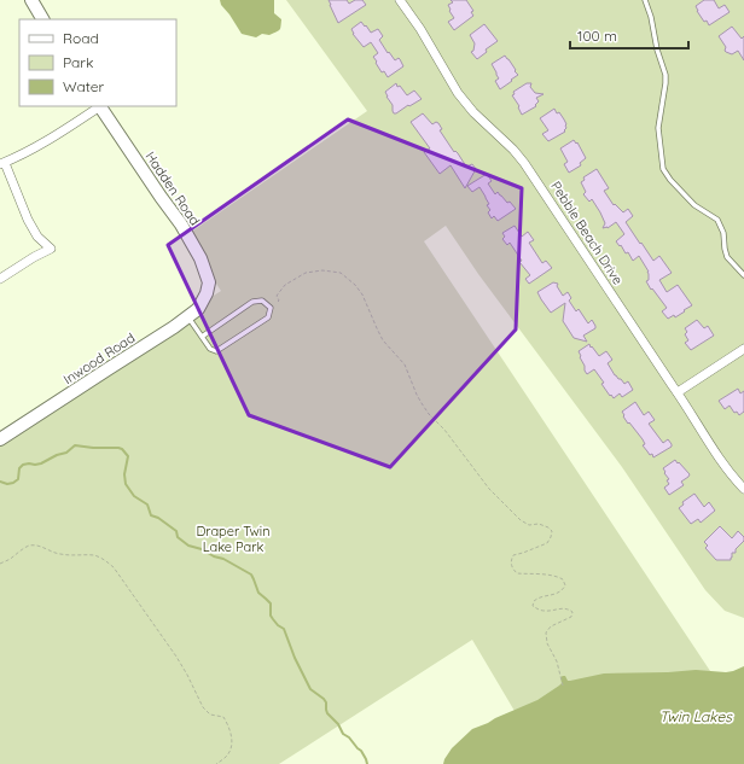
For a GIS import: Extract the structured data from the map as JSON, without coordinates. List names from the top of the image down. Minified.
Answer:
{"streets":{"street":["Hadden Road","Pebble Beach Drive","Inwood Road"]},"crossings":[["Hadden Road","Inwood Road"]],"water":["Twin Lakes"],"parks":["Draper Twin Lake Park"],"legend":["Road","Park","Water"],"scale_bar":"100 m"}
